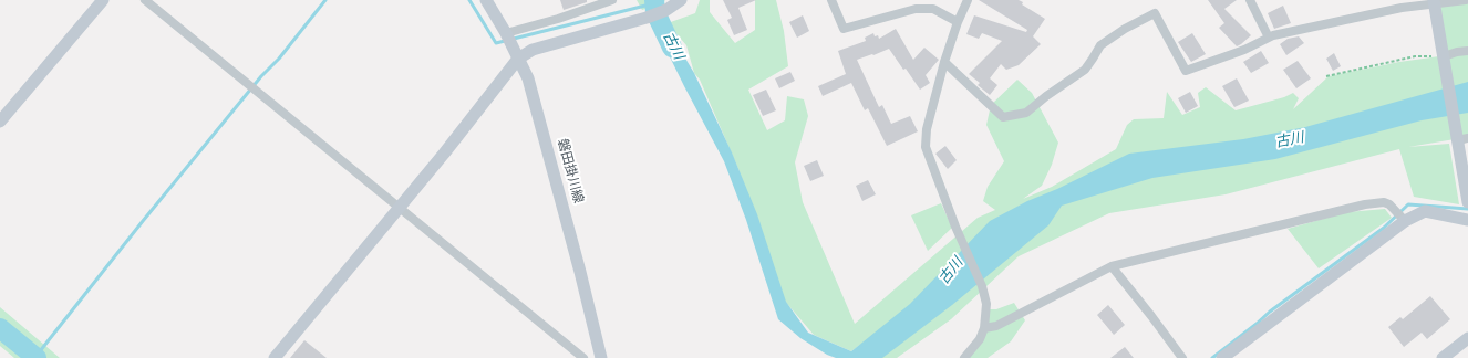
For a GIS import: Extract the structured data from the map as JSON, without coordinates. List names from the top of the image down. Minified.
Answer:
{"streets":{"street":["磐田掛川線"]},"water":["古川"]}
